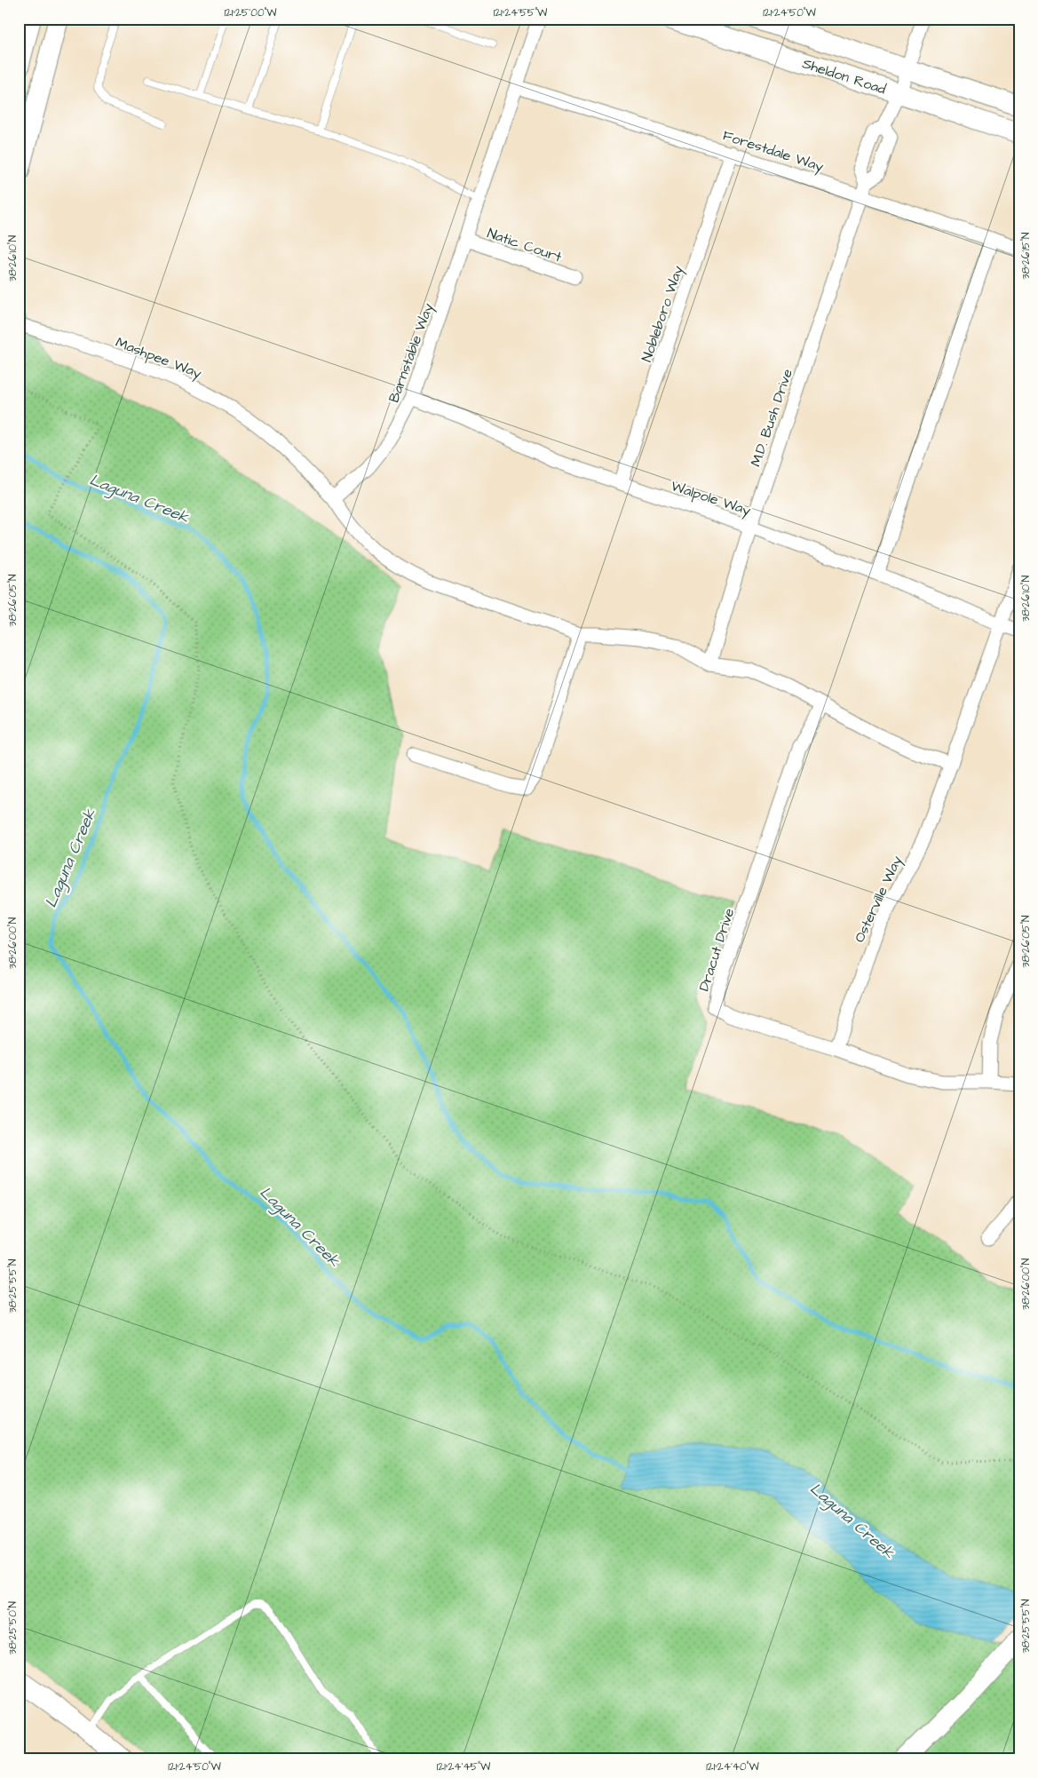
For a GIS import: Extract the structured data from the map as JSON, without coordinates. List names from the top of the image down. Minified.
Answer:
{"streets":{"main road":["Sheldon Road"],"street":["Forestdale Way","Natic Court","Nobleboro Way","Barnstable Way","Mashpee Way","M.D. Bush Drive","Walpole Way","Osterville Way","Dracut Drive"]},"crossings":[["Sheldon Road","M.D. Bush Drive"],["Forestdale Way","Nobleboro Way"],["Forestdale Way","Barnstable Way"],["Forestdale Way","M.D. Bush Drive"],["Natic Court","Barnstable Way"],["Nobleboro Way","Walpole Way"],["Barnstable Way","Mashpee Way"],["Barnstable Way","Walpole Way"],["M.D. Bush Drive","Walpole Way"],["Osterville Way","Dracut Drive"]],"water":["Laguna Creek"],"coordinates":["121°25'00\"W","121°24'55\"W","121°24'50\"W","38°26'15\"N","38°26'10\"N","38°26'05\"N","38°26'00\"N","38°25'55\"N","38°25'50\"N","121°24'45\"W","121°24'40\"W"]}
